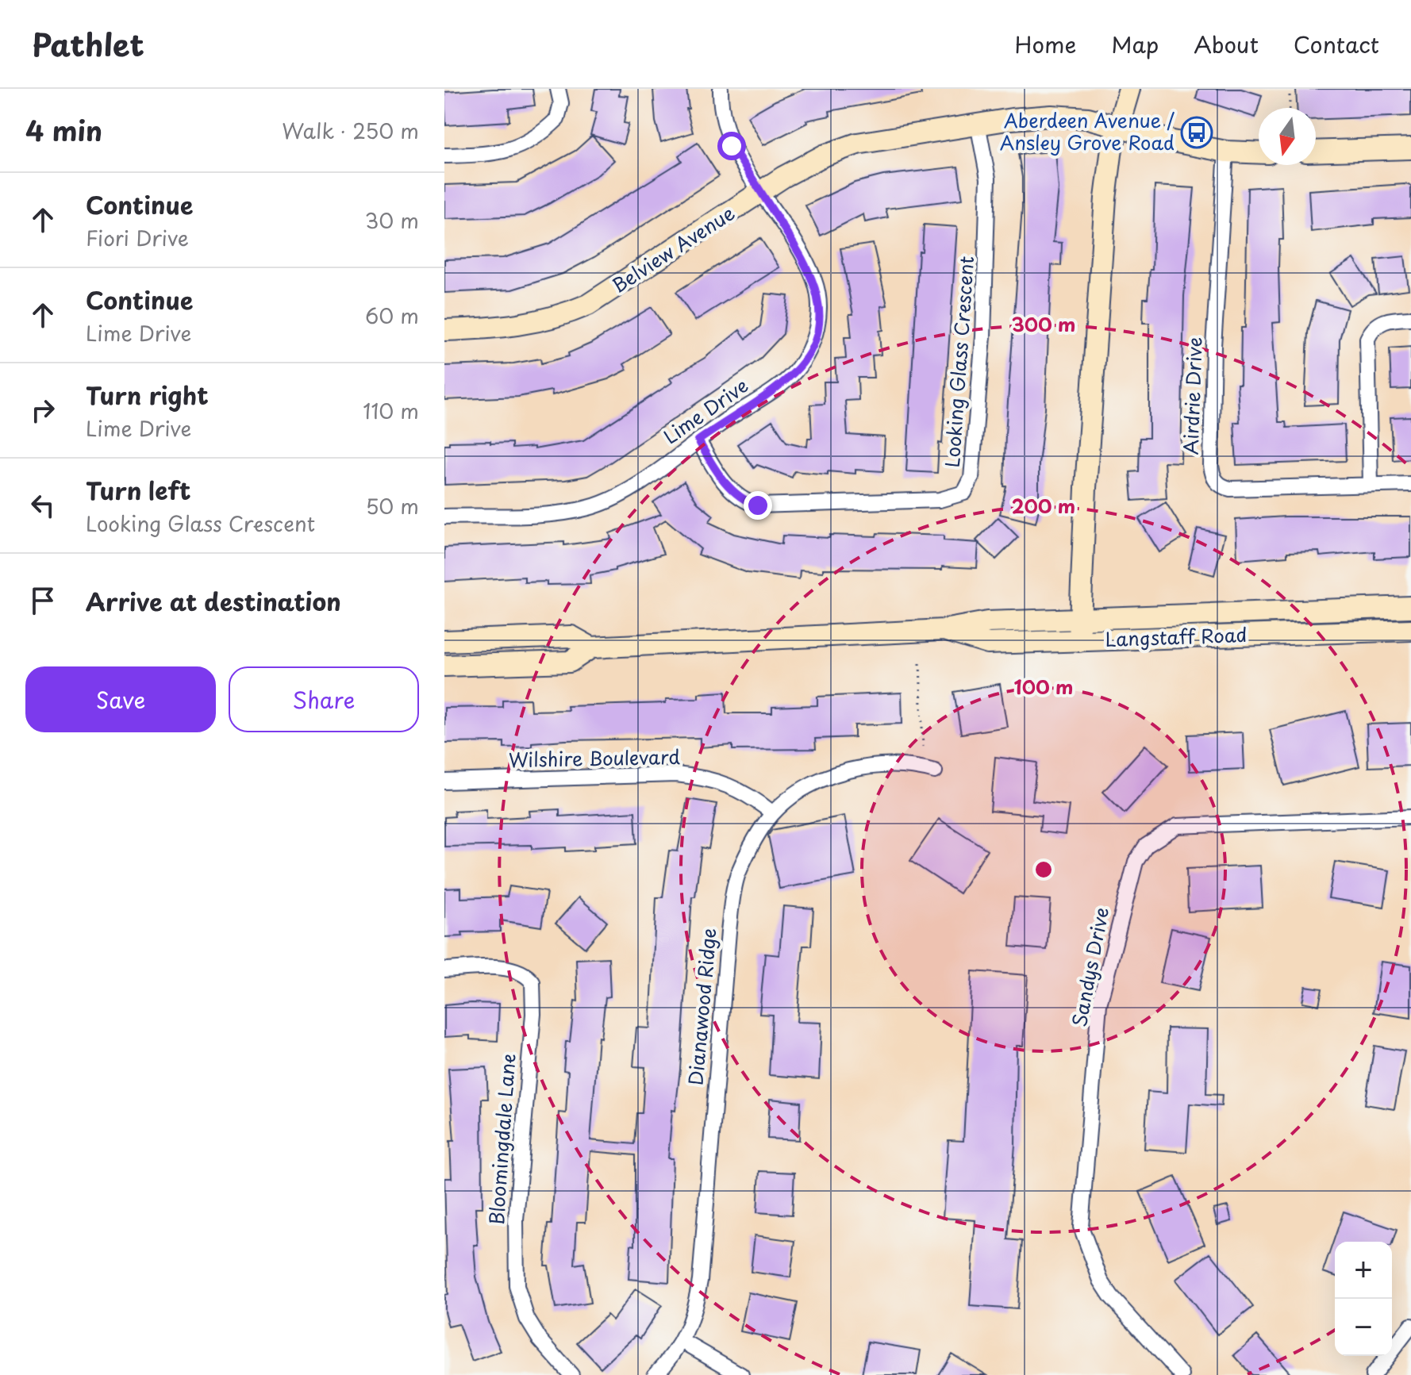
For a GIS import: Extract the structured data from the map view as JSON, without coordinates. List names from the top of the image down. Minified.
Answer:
{"streets":{"main road":["Belview Avenue","Langstaff Road"],"street":["Looking Glass Crescent","Airdrie Drive","Lime Drive","Wilshire Boulevard","Sandys Drive","Dianawood Ridge","Bloomingdale Lane"]},"crossings":[["Belview Avenue","Looking Glass Crescent"],["Belview Avenue","Airdrie Drive"],["Belview Avenue","Lime Drive"],["Looking Glass Crescent","Lime Drive"],["Wilshire Boulevard","Dianawood Ridge"]],"places":{"bus stop":["Aberdeen Avenue / Ansley Grove Road"]},"north":"bottom","page":{"header":"Pathlet","nav":["Home","Map","About","Contact"],"heading":["4 min","Walk · 250 m"],"list":[["Continue","Fiori Drive","30 m"],["Continue","Lime Drive","60 m"],["Turn right","Lime Drive","110 m"],["Turn left","Looking Glass Crescent","50 m"],"Arrive at destination"],"buttons":["Save","Share"],"map_buttons":["+","−"]},"rings":["300 m","200 m","100 m"]}
